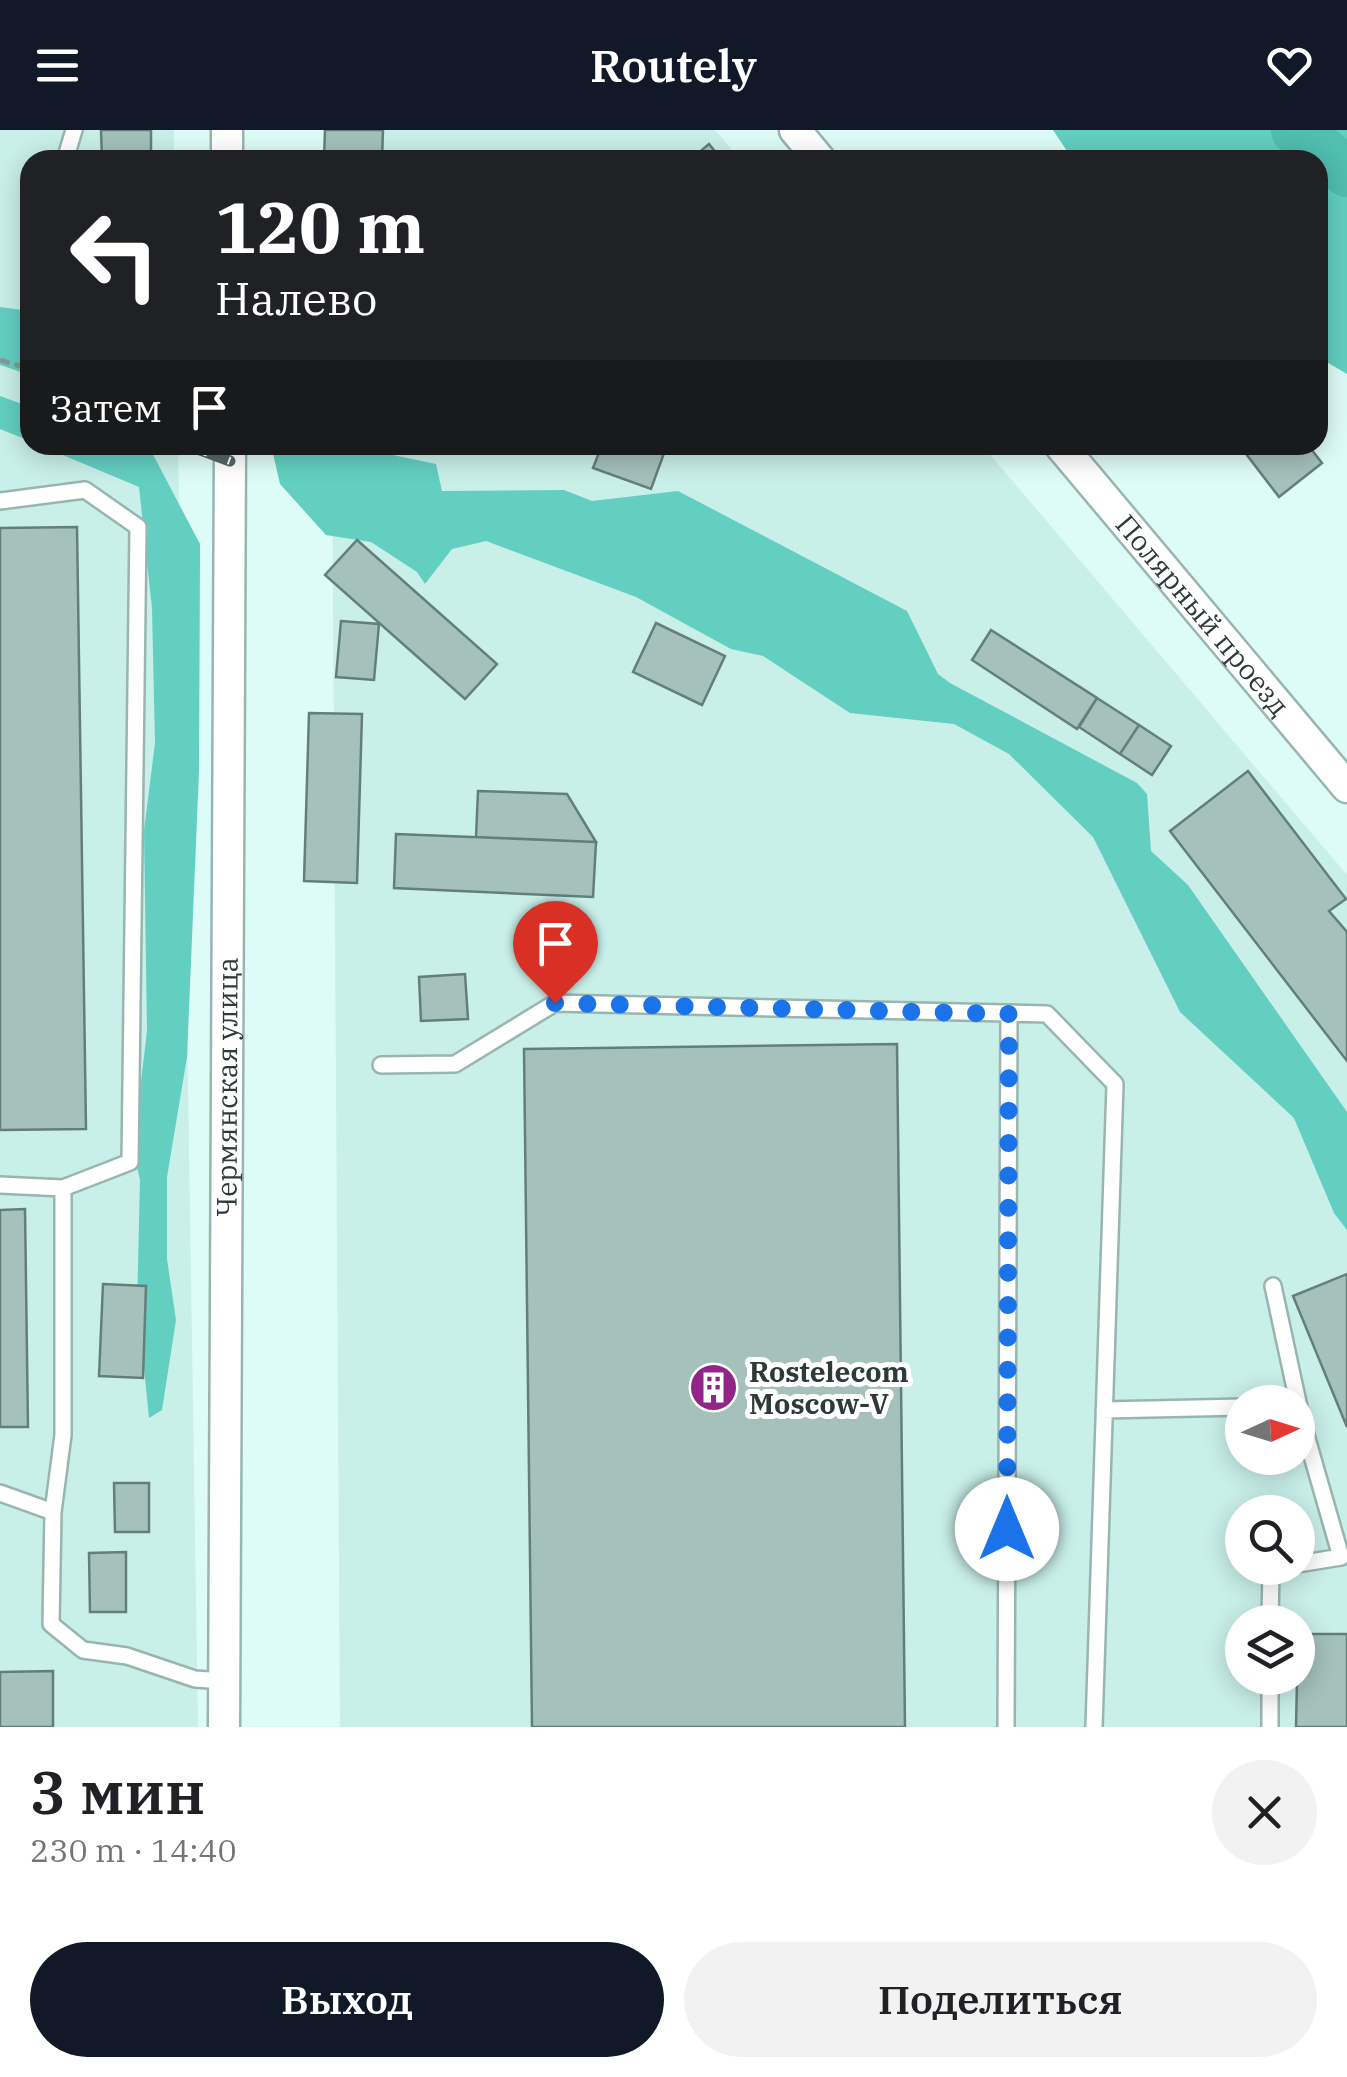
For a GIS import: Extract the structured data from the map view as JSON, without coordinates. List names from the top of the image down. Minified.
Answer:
{"streets":{"street":["Полярный проезд","Чермянская улица"]},"places":{"building":["Rostelecom Moscow-V"]},"north":"right","page":{"header":"Routely","turn":["120 m","Налево"],"then":"Затем","heading":["3 мин","230 m · 14:40"],"buttons":["Выход","Поделиться"]}}
